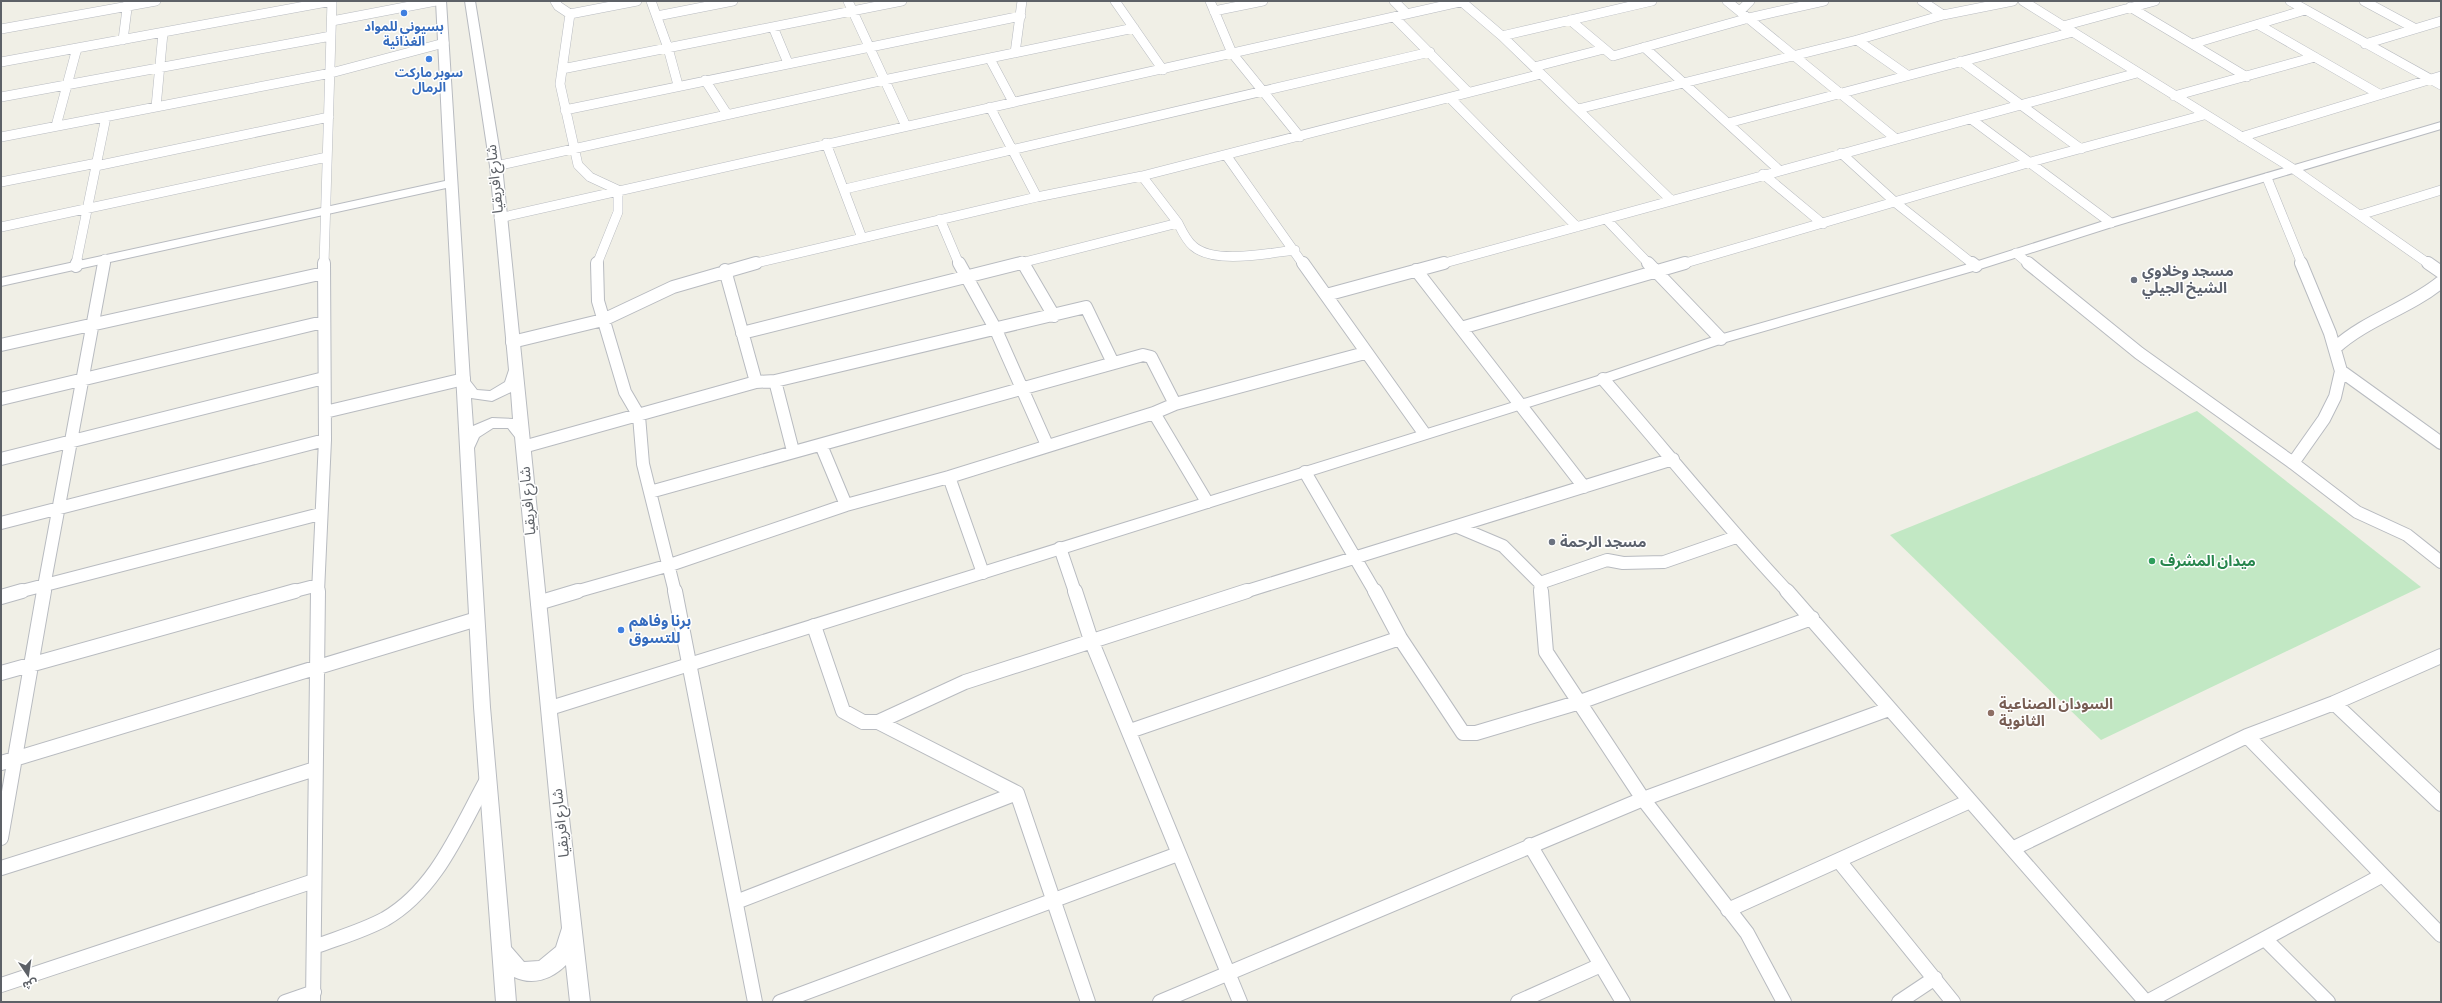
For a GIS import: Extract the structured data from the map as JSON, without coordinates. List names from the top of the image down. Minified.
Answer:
{"streets":{"street":["شارع افريقيا"]},"places":["بسيوني للمواد الغذائية","سوبر ماركت الرمال","مسجد وخلاوي الشيخ الجيلي","مسجد الرحمة","ميدان المشرف","برنا وفاهم للتسوق","السودان الصناعية الثانوية"],"north":"bottom"}
